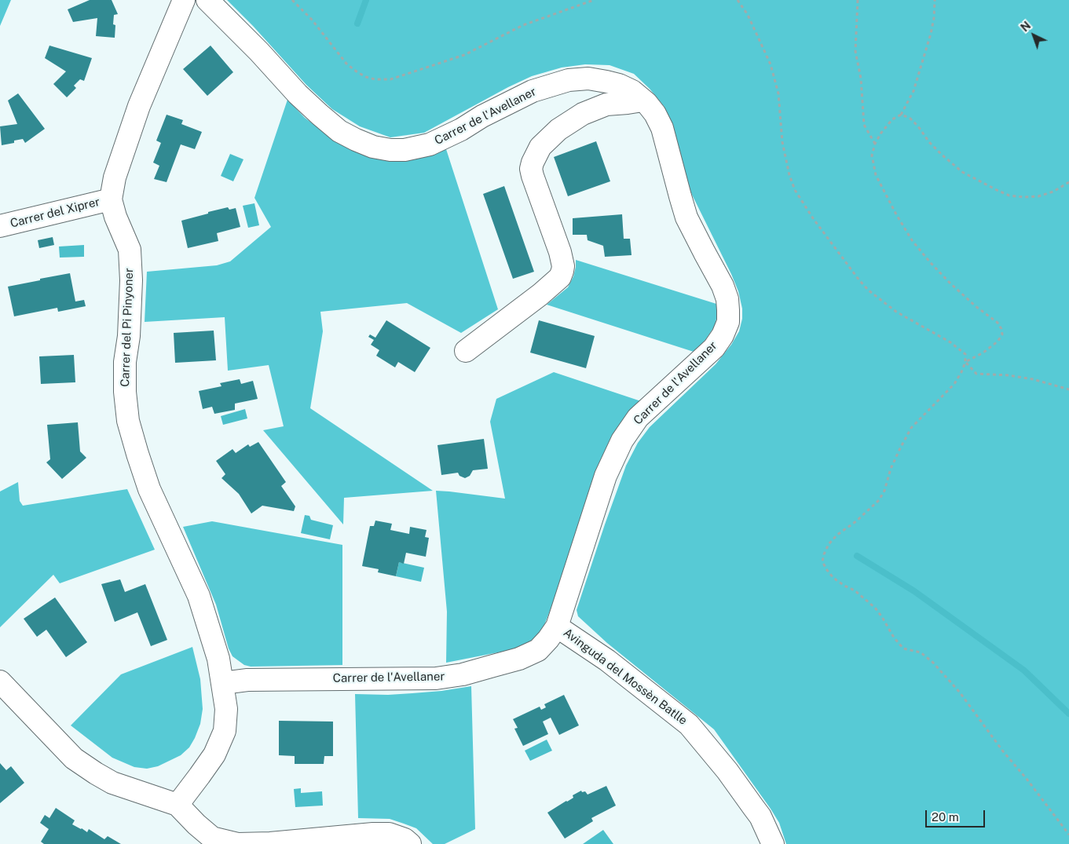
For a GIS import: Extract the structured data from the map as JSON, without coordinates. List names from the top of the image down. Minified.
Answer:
{"streets":{"street":["Carrer de l'Avellaner","Carrer del Xiprer","Carrer del Pi Pinyoner","Avinguda del Mossèn Batlle"]},"crossings":[["Carrer de l'Avellaner","Carrer del Pi Pinyoner"],["Carrer de l'Avellaner","Avinguda del Mossèn Batlle"],["Carrer del Xiprer","Carrer del Pi Pinyoner"]],"scale_bar":"20 m","north":"top left"}
